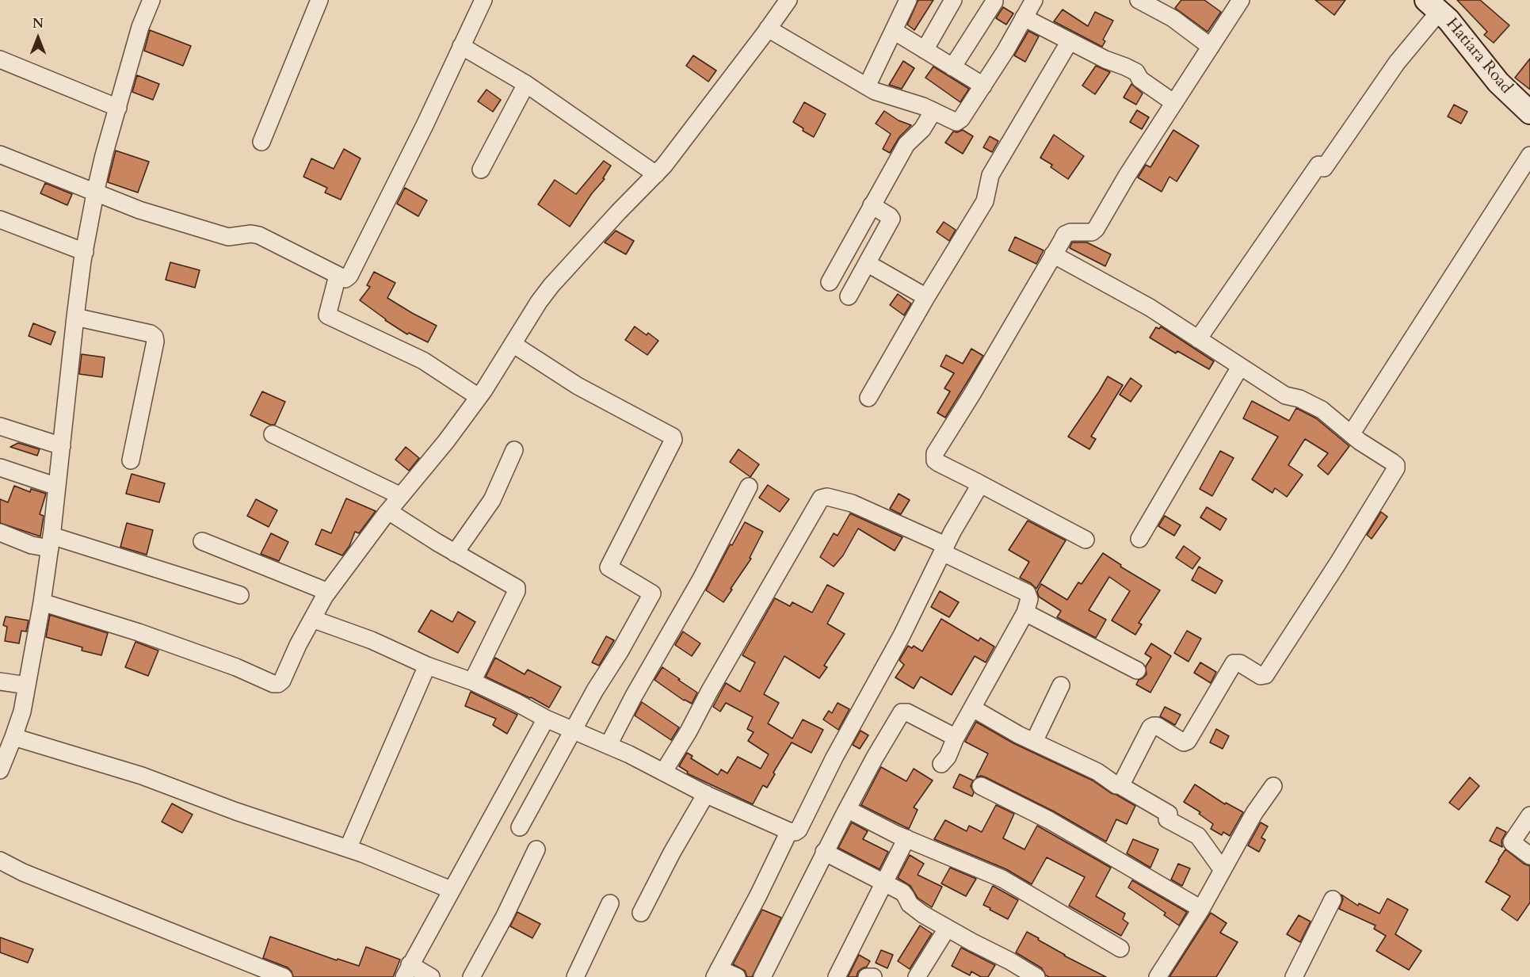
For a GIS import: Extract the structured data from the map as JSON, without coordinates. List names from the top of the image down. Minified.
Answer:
{"streets":{"street":["Hatiara Road"]},"north":"top"}
